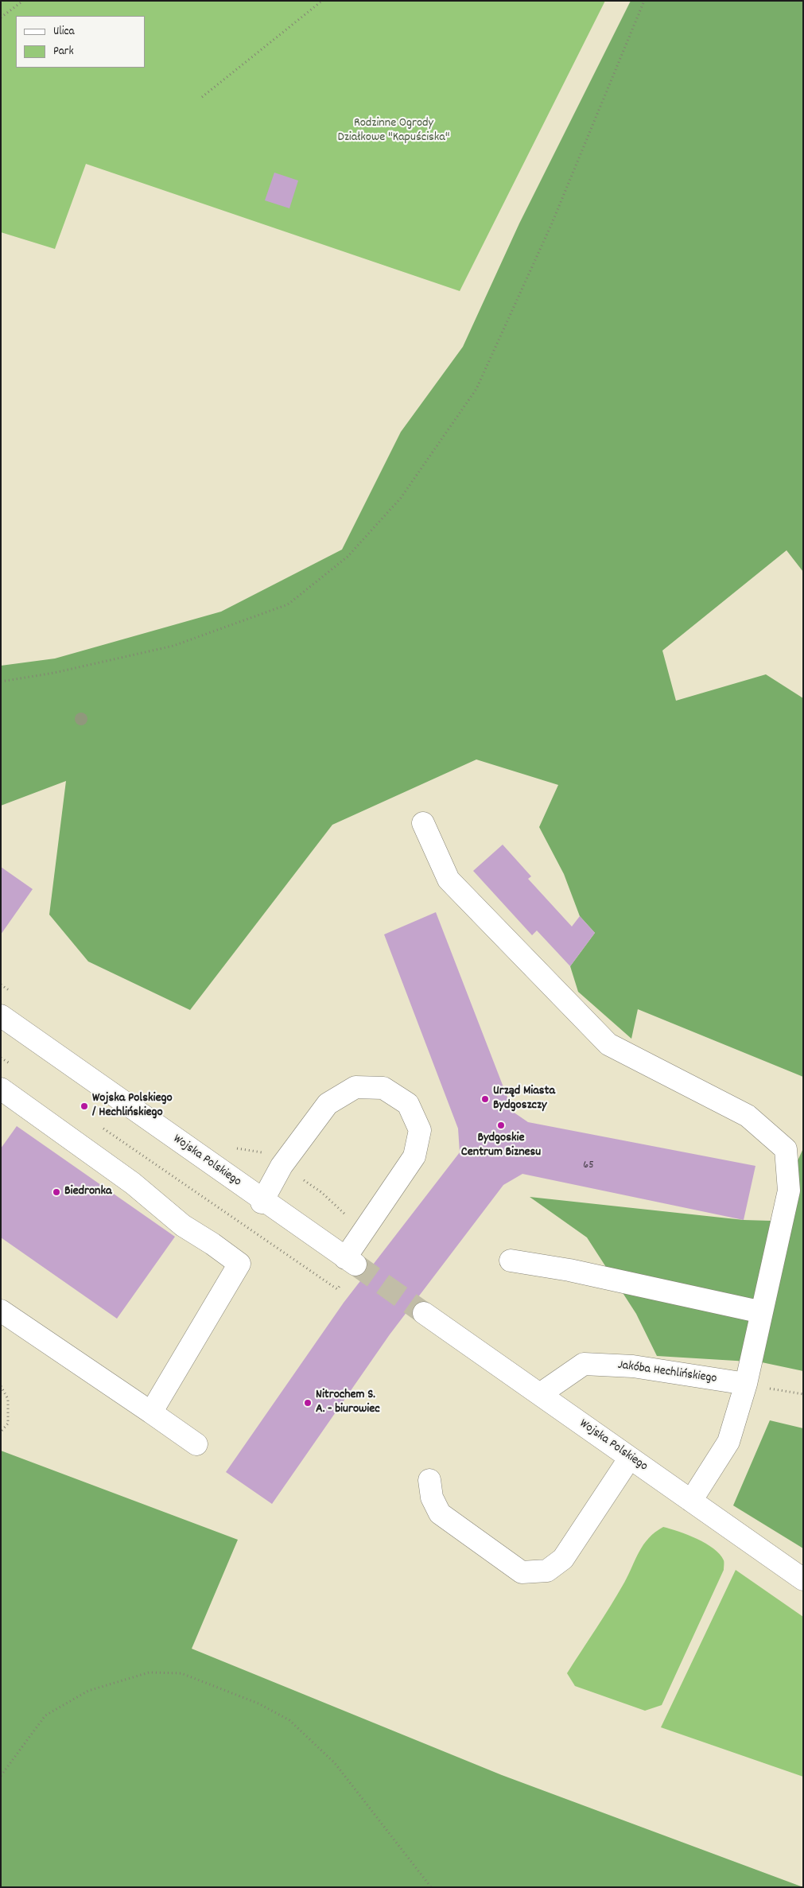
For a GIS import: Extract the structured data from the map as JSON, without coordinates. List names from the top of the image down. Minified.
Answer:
{"streets":{"street":["Wojska Polskiego","Jakóba Hechlińskiego"]},"crossings":[["Wojska Polskiego","Jakóba Hechlińskiego"]],"parks":["Rodzinne Ogrody Działkowe \"Kapuściska\""],"places":["Urząd Miasta Bydgoszczy","Wojska Polskiego / Hechlińskiego","Bydgoskie Centrum Biznesu","Biedronka","Nitrochem S. A. - biurowiec"],"house_numbers":["65"],"legend":["Ulica","Park"]}
